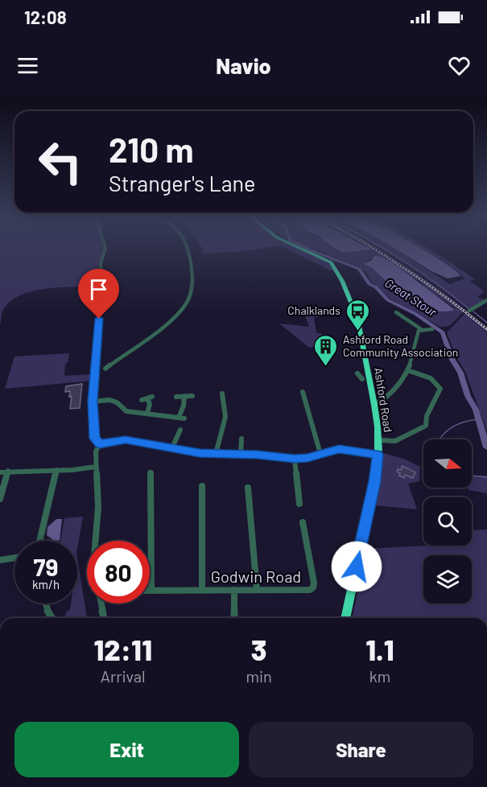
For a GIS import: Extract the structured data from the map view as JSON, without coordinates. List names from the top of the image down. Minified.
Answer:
{"streets":{"highway":["Ashford Road"],"street":["Godwin Road"]},"water":["Great Stour"],"places":{"bus stop":["Chalklands"],"building":["Ashford Road Community Association"]},"north":"right","page":{"status":"12:08","header":"Navio","turn":["210 m","Stranger's Lane"],"speed":"79 km/h","limit":"80","eta":["12:11","Arrival","3","min","1.1","km"],"buttons":["Exit","Share"]}}
